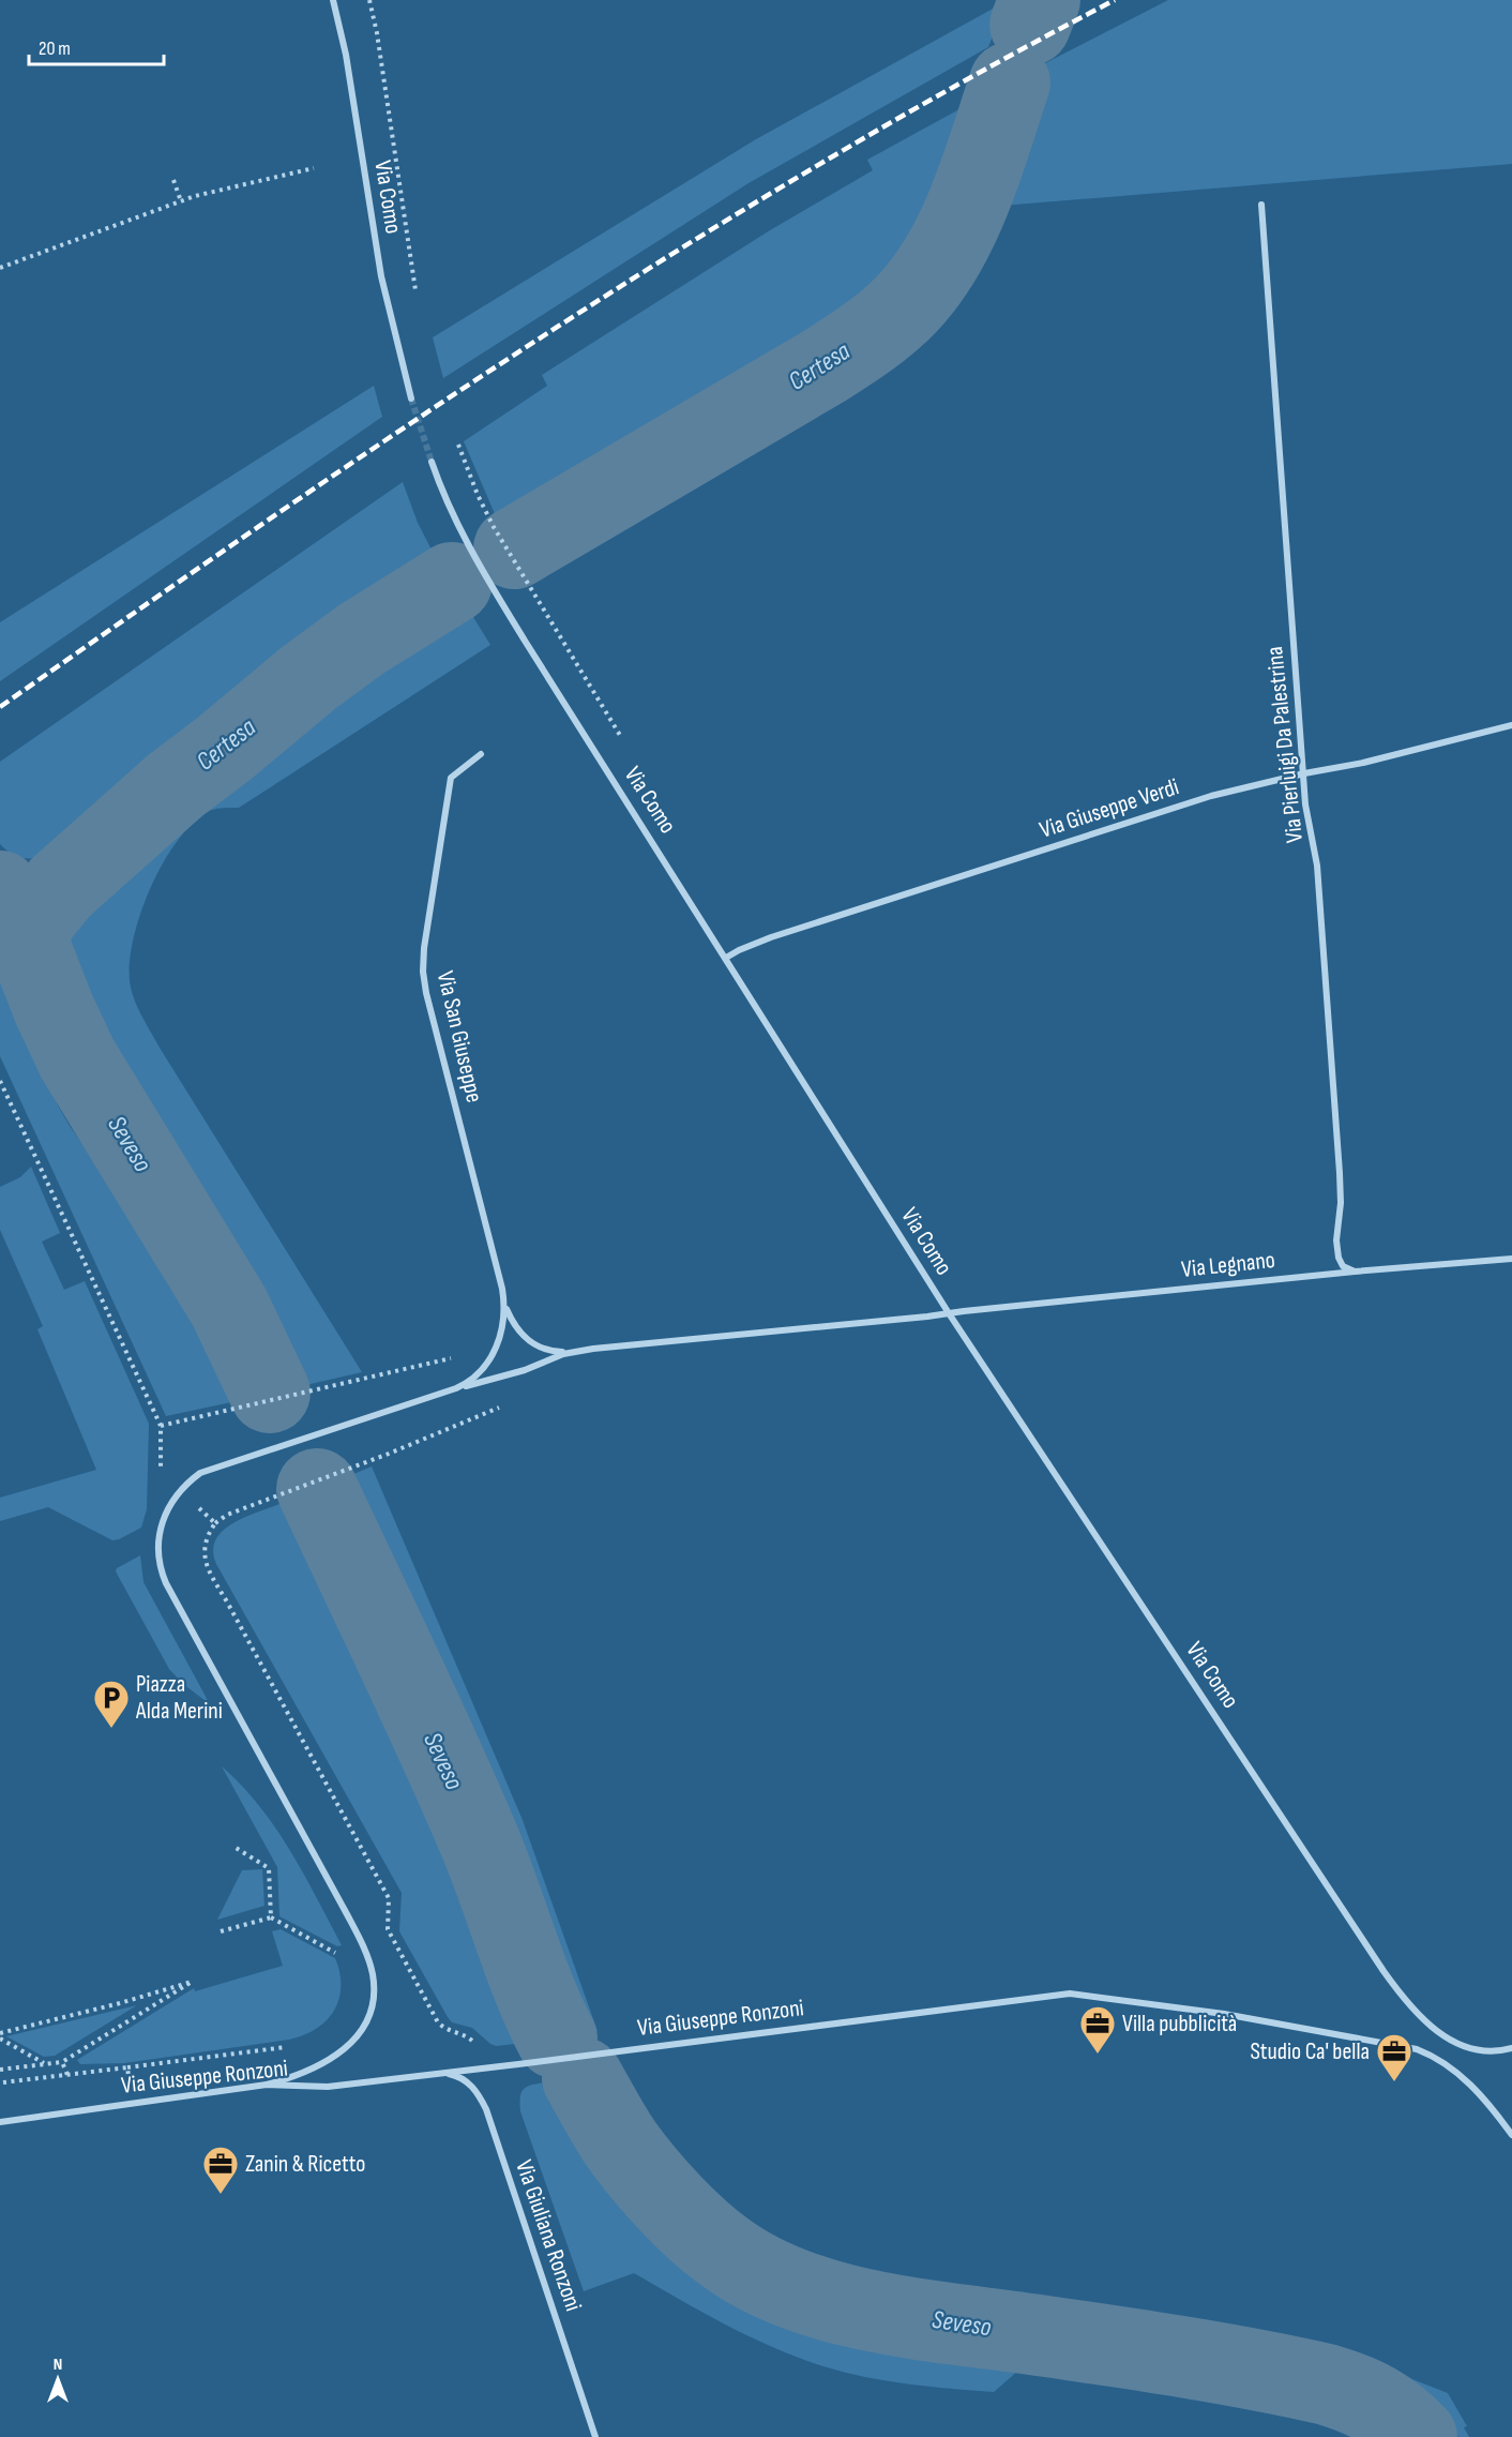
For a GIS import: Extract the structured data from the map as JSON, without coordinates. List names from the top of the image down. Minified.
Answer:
{"streets":{"street":["Via Como","Via Pierluigi Da Palestrina","Via Giuseppe Verdi","Via San Giuseppe","Via Legnano","Via Giuseppe Ronzoni","Via Giuliana Ronzoni"]},"crossings":[["Via Como","Via Giuseppe Verdi"],["Via Como","Via San Giuseppe"],["Via Como","Via Legnano"],["Via Pierluigi Da Palestrina","Via Giuseppe Verdi"],["Via Pierluigi Da Palestrina","Via Legnano"],["Via San Giuseppe","Via Legnano"],["Via Giuseppe Ronzoni","Via Giuliana Ronzoni"]],"water":["Certesa","Seveso"],"places":{"parking":["Piazza Alda Merini"],"office":["Villa pubblicità","Studio Ca' bella","Zanin & Ricetto"]},"scale_bar":"20 m","north":"top"}
